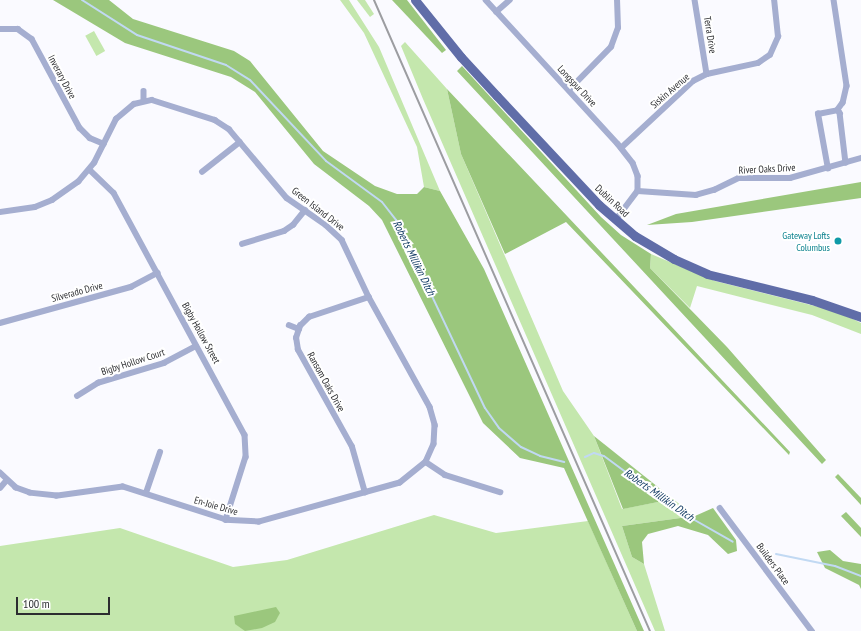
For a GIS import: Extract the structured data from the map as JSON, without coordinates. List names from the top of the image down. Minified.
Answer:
{"streets":{"main road":["Dublin Road"],"street":["Terra Drive","Inverary Drive","Longspur Drive","Siskin Avenue","River Oaks Drive","Green Island Drive","Silverado Drive","Bigby Hollow Street","Bigby Hollow Court","Ransom Oaks Drive","En-Joie Drive","Builders Place"]},"crossings":[["Terra Drive","Siskin Avenue"],["Longspur Drive","Siskin Avenue"],["Longspur Drive","River Oaks Drive"],["Green Island Drive","En-Joie Drive"],["Silverado Drive","Bigby Hollow Street"],["Bigby Hollow Street","Bigby Hollow Court"],["Bigby Hollow Street","En-Joie Drive"],["Ransom Oaks Drive","En-Joie Drive"]],"water":["Roberts Millikin Ditch"],"places":["Gateway Lofts Columbus"],"scale_bar":"100 m"}
